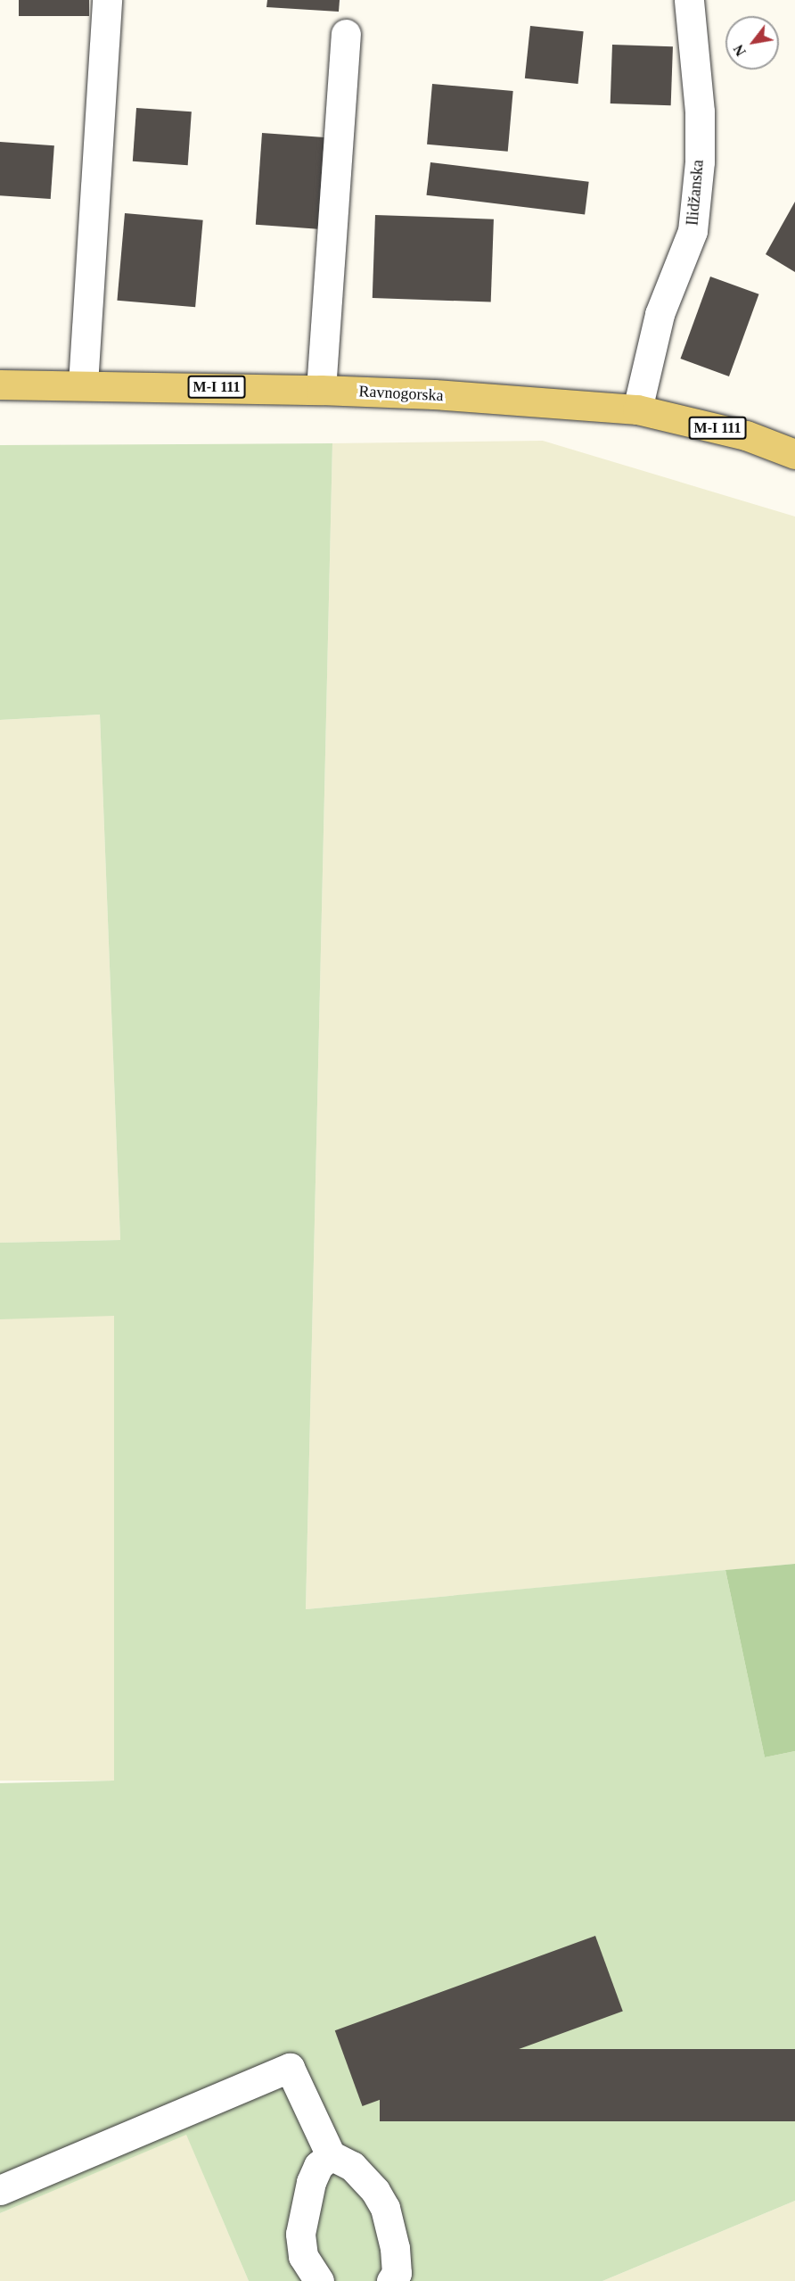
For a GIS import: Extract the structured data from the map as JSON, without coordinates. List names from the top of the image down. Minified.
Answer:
{"streets":{"main road":["M-I 111","Ravnogorska"],"street":["Ilidžanska"]},"crossings":[["Ilidžanska","Ravnogorska"]],"north":"bottom left"}
